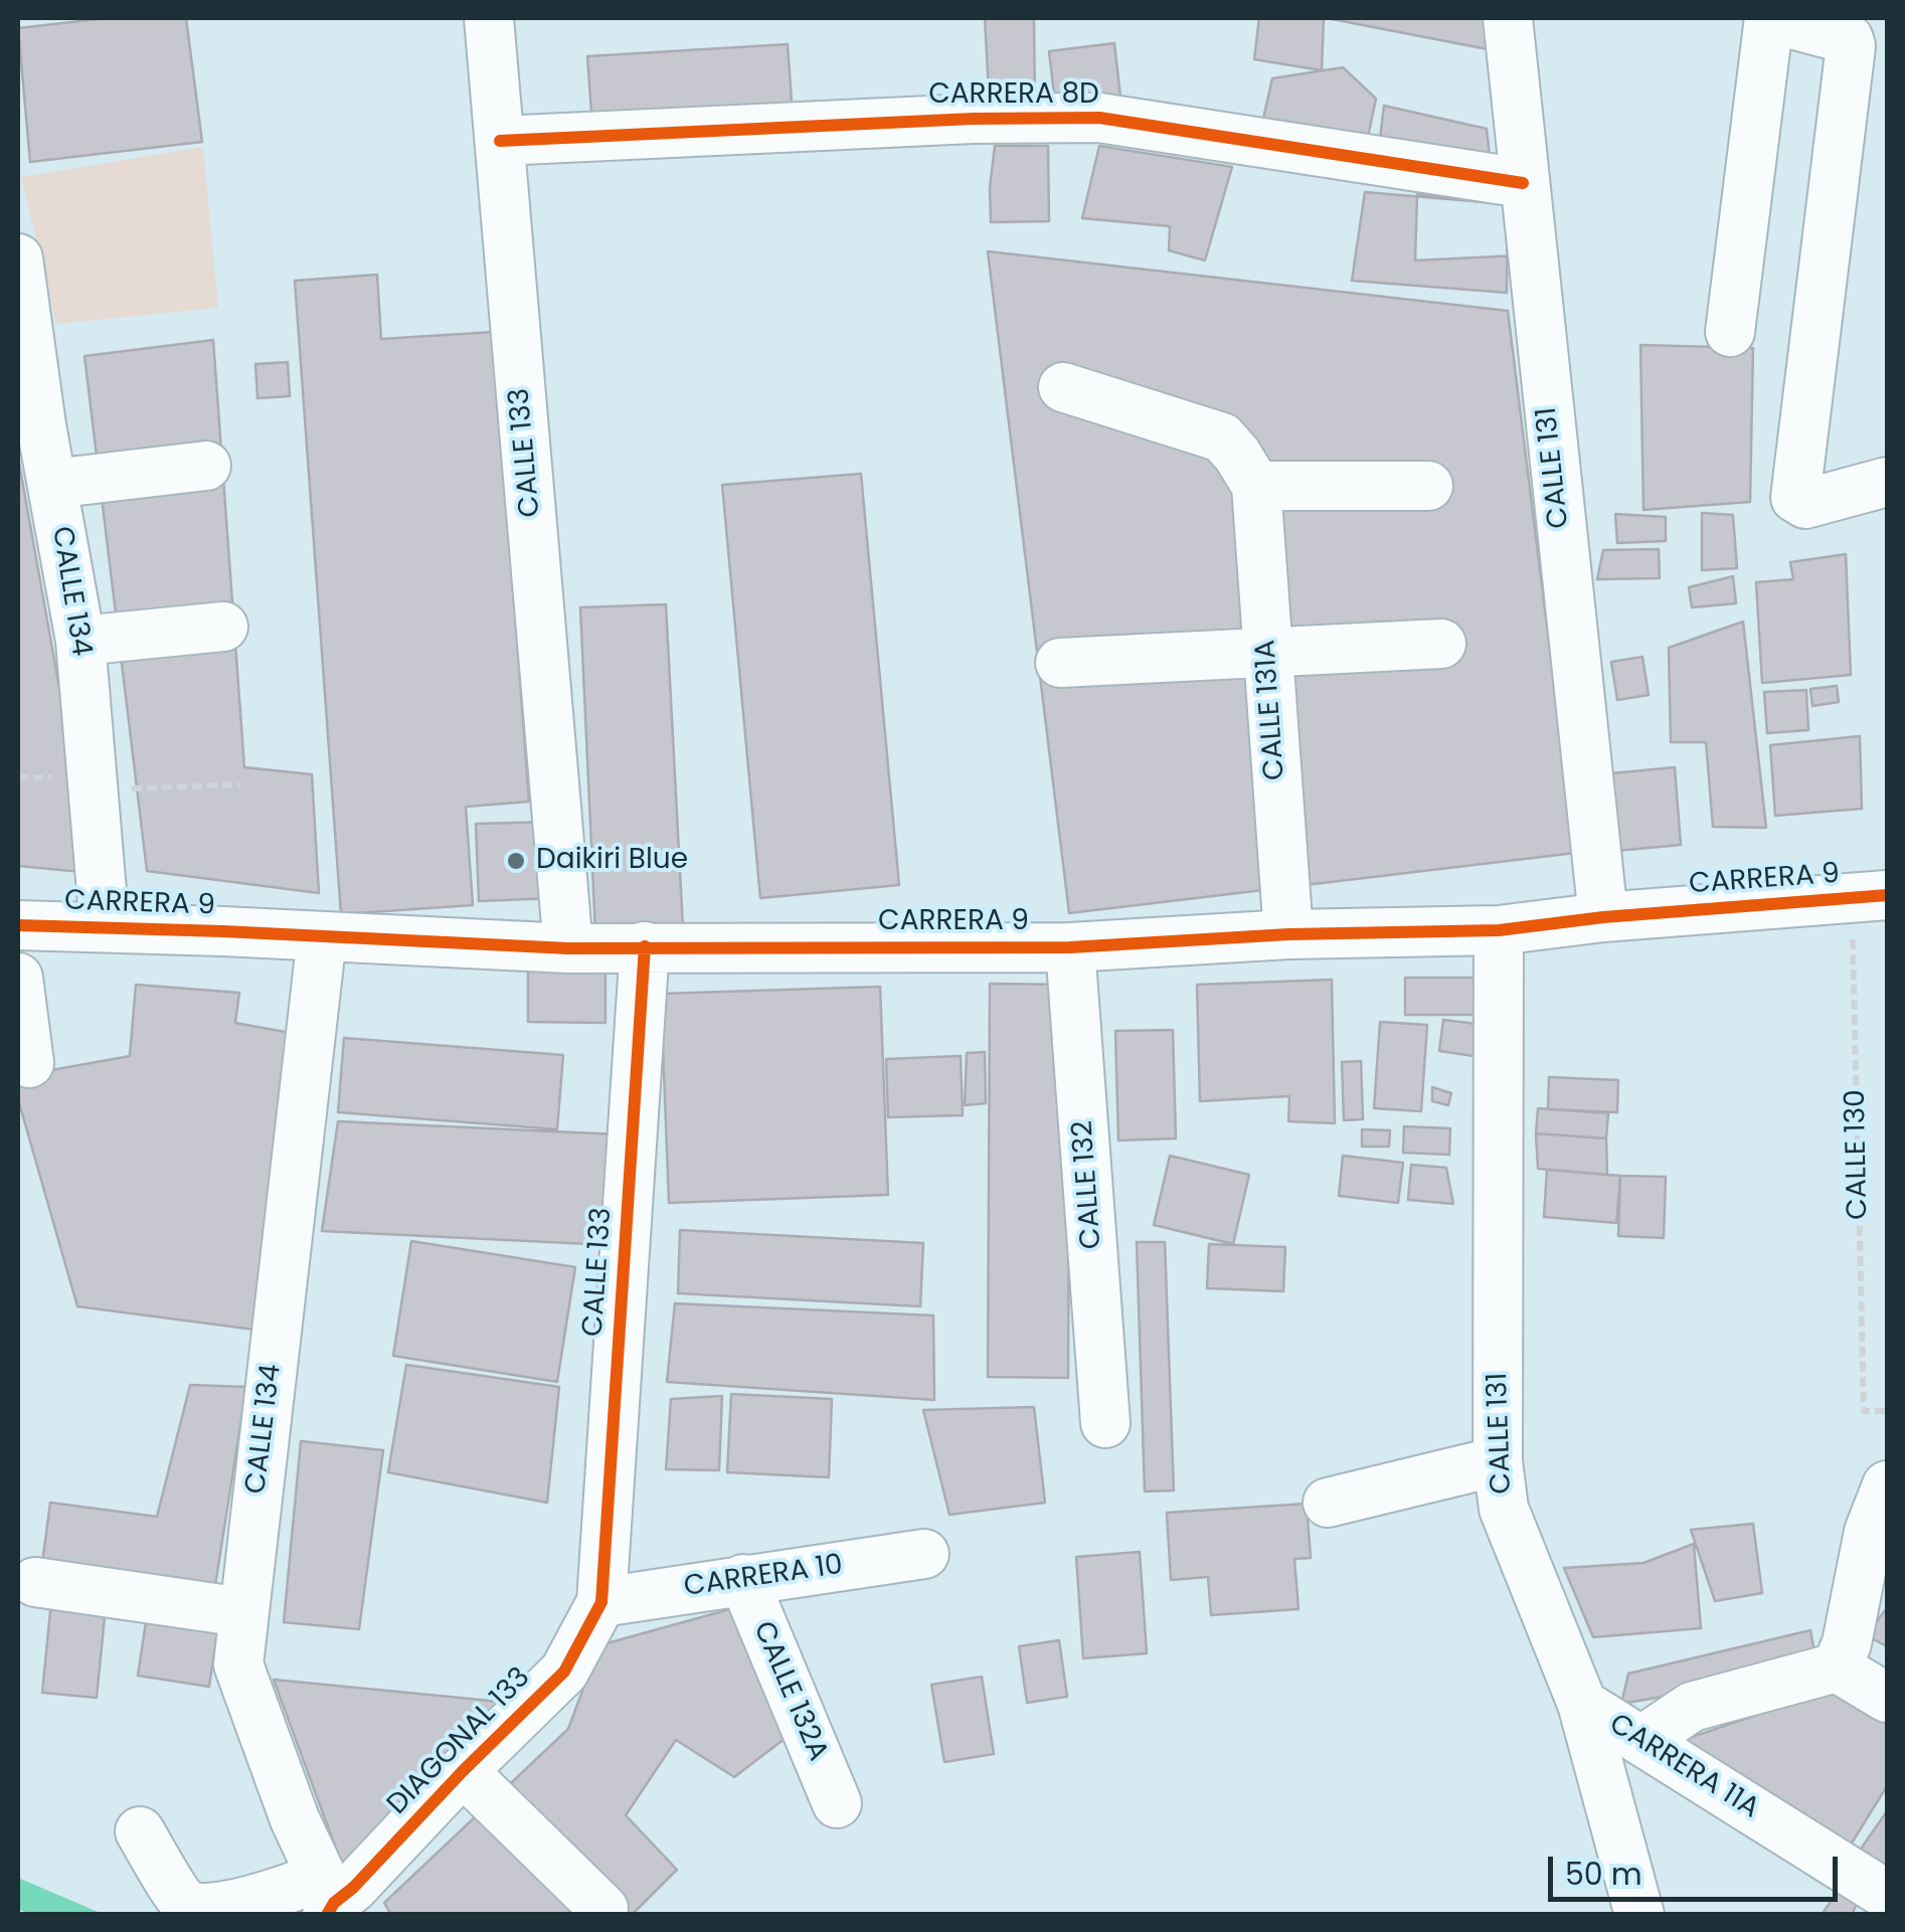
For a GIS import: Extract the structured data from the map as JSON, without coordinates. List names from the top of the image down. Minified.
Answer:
{"streets":{"street":["CARRERA 8D","CALLE 133","CALLE 131","CALLE 134","CALLE 131A","CARRERA 9","CALLE 132","CARRERA 10","CALLE 132A","DIAGONAL 133","CARRERA 11A"],"path":["CALLE 130"]},"crossings":[["CARRERA 8D","CALLE 133"],["CARRERA 8D","CALLE 131"],["CALLE 133","CARRERA 9"],["CALLE 133","CARRERA 10"],["CALLE 133","DIAGONAL 133"],["CALLE 131","CARRERA 9"],["CALLE 131","CARRERA 11A"],["CALLE 134","CARRERA 9"],["CALLE 134","DIAGONAL 133"],["CALLE 131A","CARRERA 9"],["CARRERA 9","CALLE 130"],["CARRERA 9","CALLE 132"],["CARRERA 10","CALLE 132A"],["CARRERA 10","DIAGONAL 133"]],"places":["Daikiri Blue"],"scale_bar":"50 m"}
